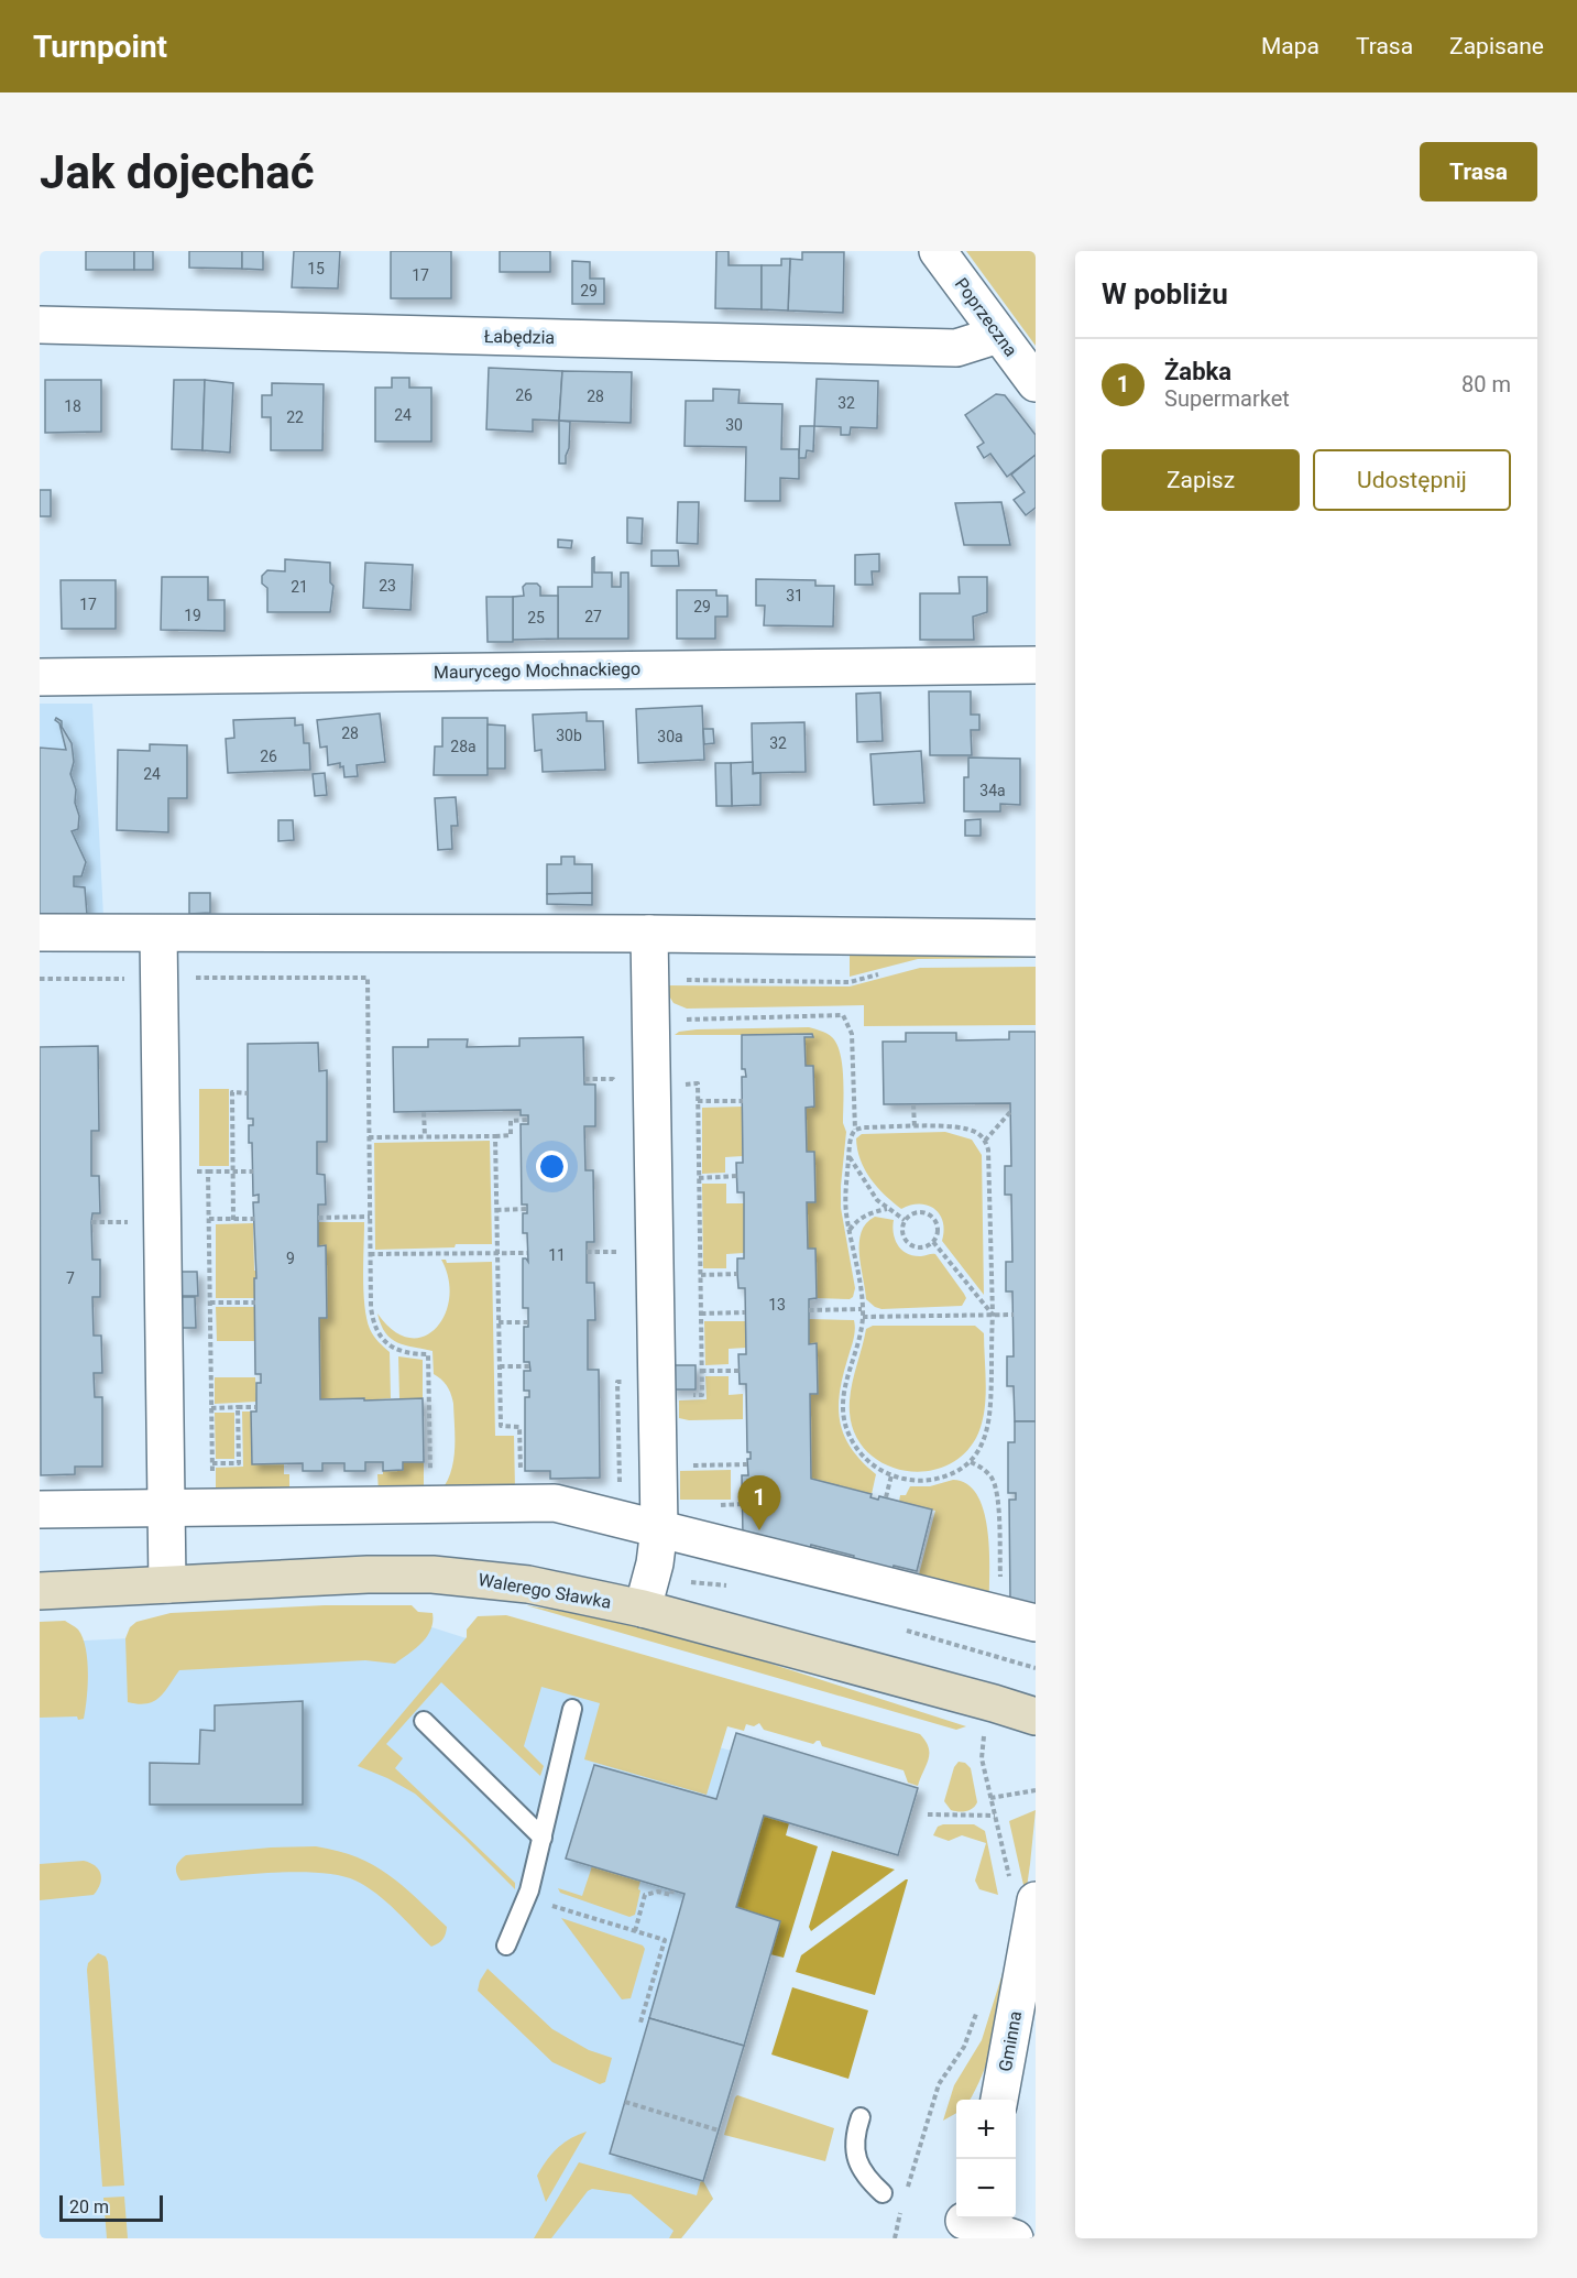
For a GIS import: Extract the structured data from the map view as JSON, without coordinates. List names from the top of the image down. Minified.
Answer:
{"streets":{"street":["Poprzeczna","Łabędzia","Maurycego Mochnackiego","Walerego Sławka","Gminna"]},"crossings":[["Poprzeczna","Łabędzia"]],"house_numbers":["15","17","29","26","28","32","18","24","22","30","23","21","31","17","29","19","27","25","28","30b","30a","32","28a","26","24","34a","11","9","7","13"],"scale_bar":"20 m","page":{"header":"Turnpoint","nav":["Mapa","Trasa","Zapisane"],"buttons":["Trasa",["Zapisz","Udostępnij"]],"title":"Jak dojechać","heading":"W pobliżu","list":[{"mark":"1","name":"Żabka","note":"Supermarket","value":"80 m"}],"pins":"1","map_buttons":["+","−"],"scale":"20 m"}}
